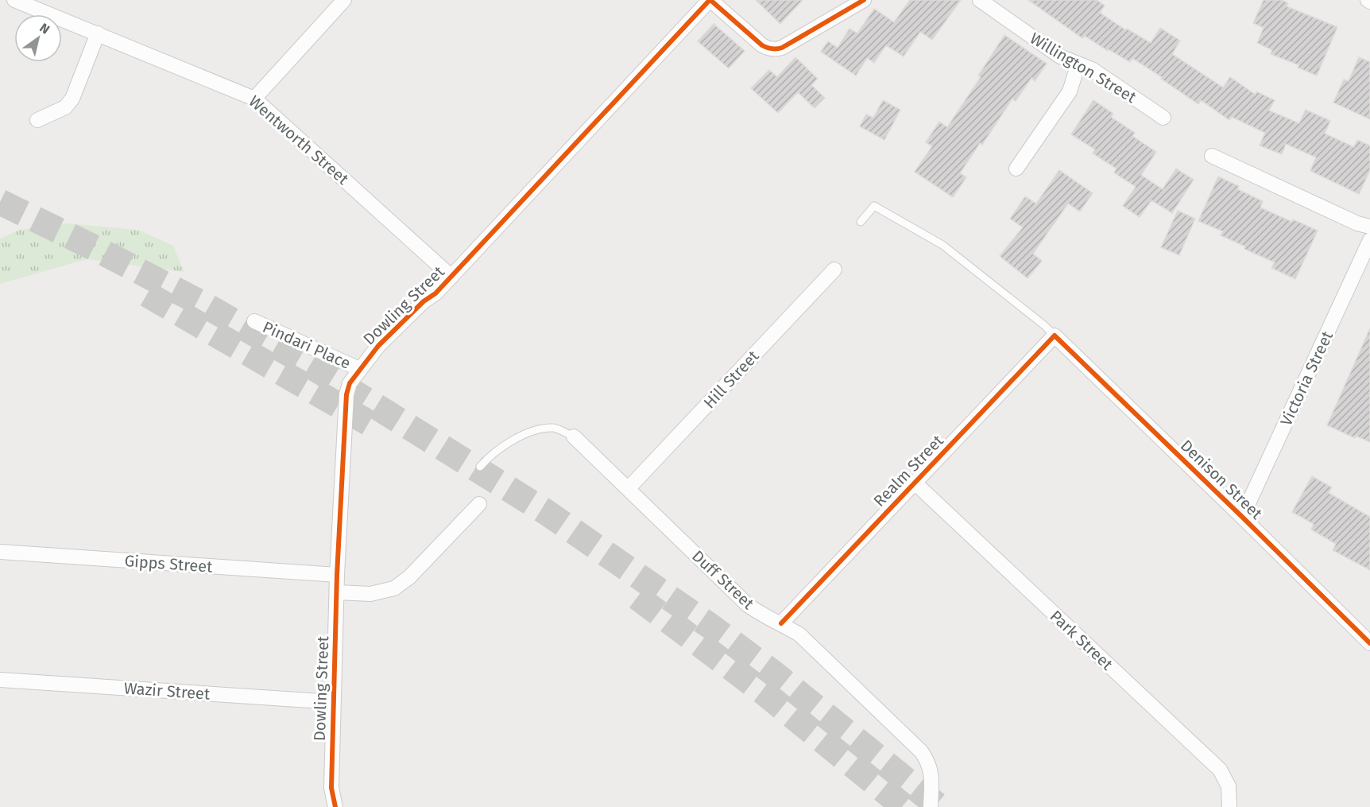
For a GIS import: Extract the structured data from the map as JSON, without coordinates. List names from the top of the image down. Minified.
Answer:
{"streets":{"street":["Willington Street","Wentworth Street","Dowling Street","Pindari Place","Victoria Street","Hill Street","Realm Street","Denison Street","Gipps Street","Duff Street","Park Street","Wazir Street"]},"crossings":[["Wentworth Street","Dowling Street"],["Dowling Street","Pindari Place"],["Dowling Street","Gipps Street"],["Dowling Street","Wazir Street"],["Victoria Street","Denison Street"],["Hill Street","Duff Street"],["Realm Street","Denison Street"],["Realm Street","Duff Street"],["Realm Street","Park Street"]],"north":"top right"}
